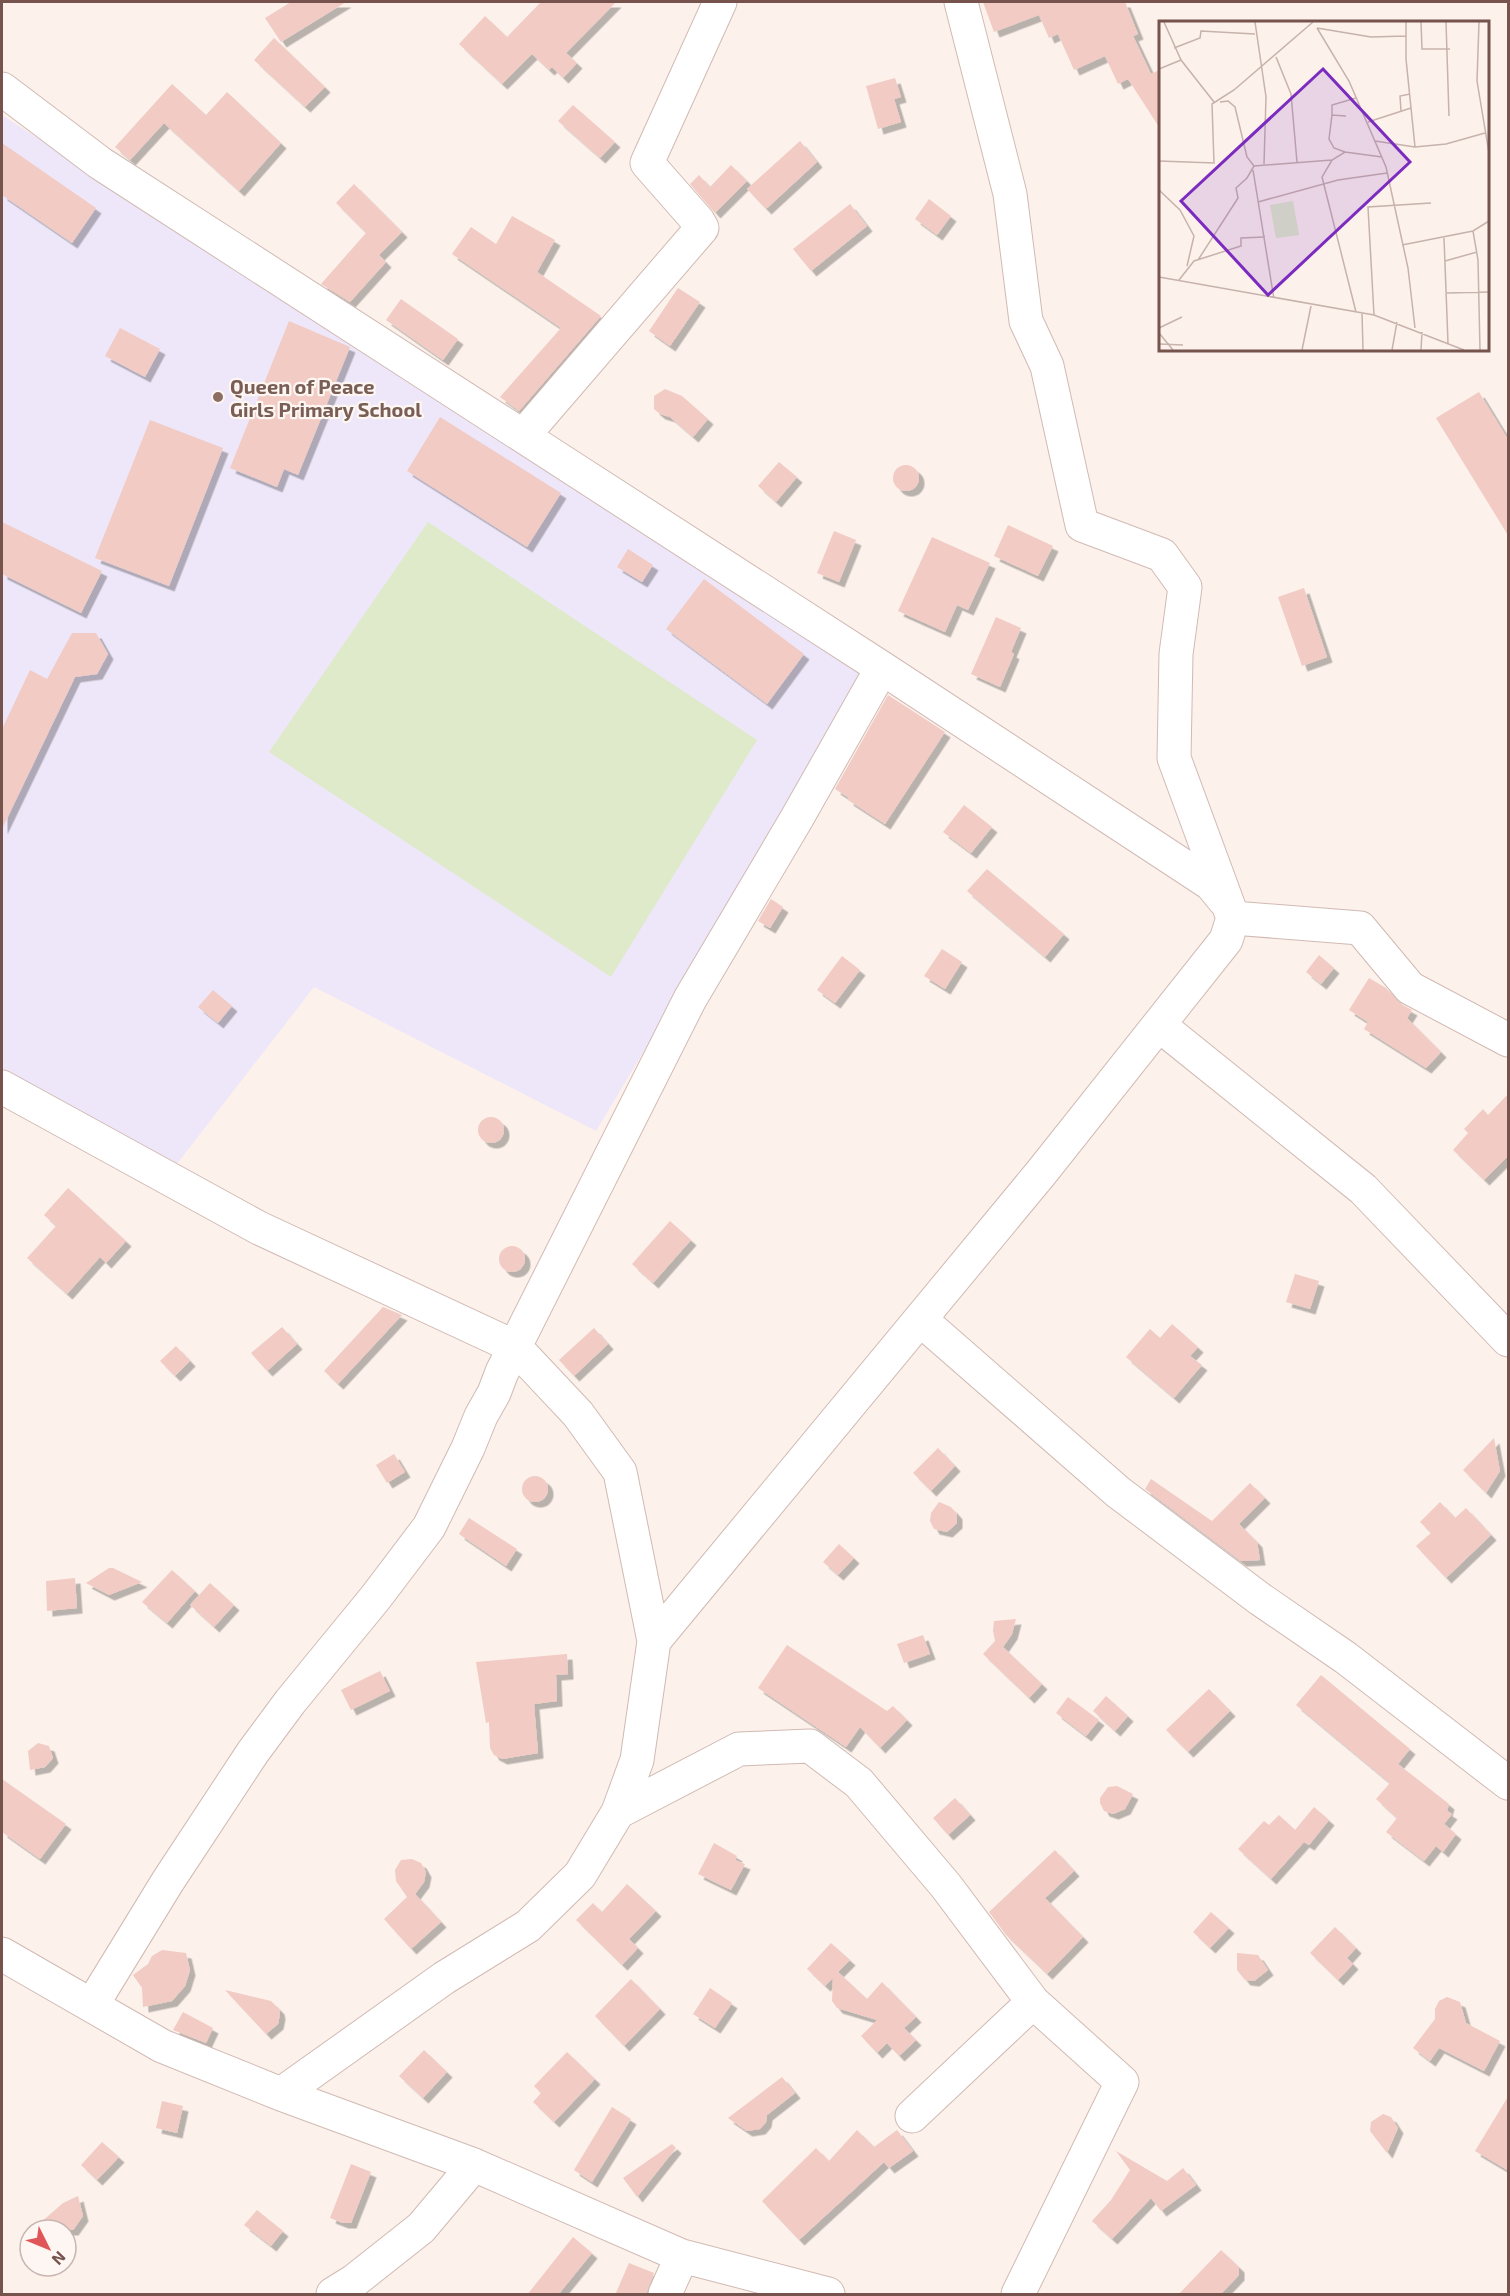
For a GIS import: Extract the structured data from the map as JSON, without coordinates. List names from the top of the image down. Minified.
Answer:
{"places":["Queen of Peace Girls Primary School"],"north":"bottom right"}
